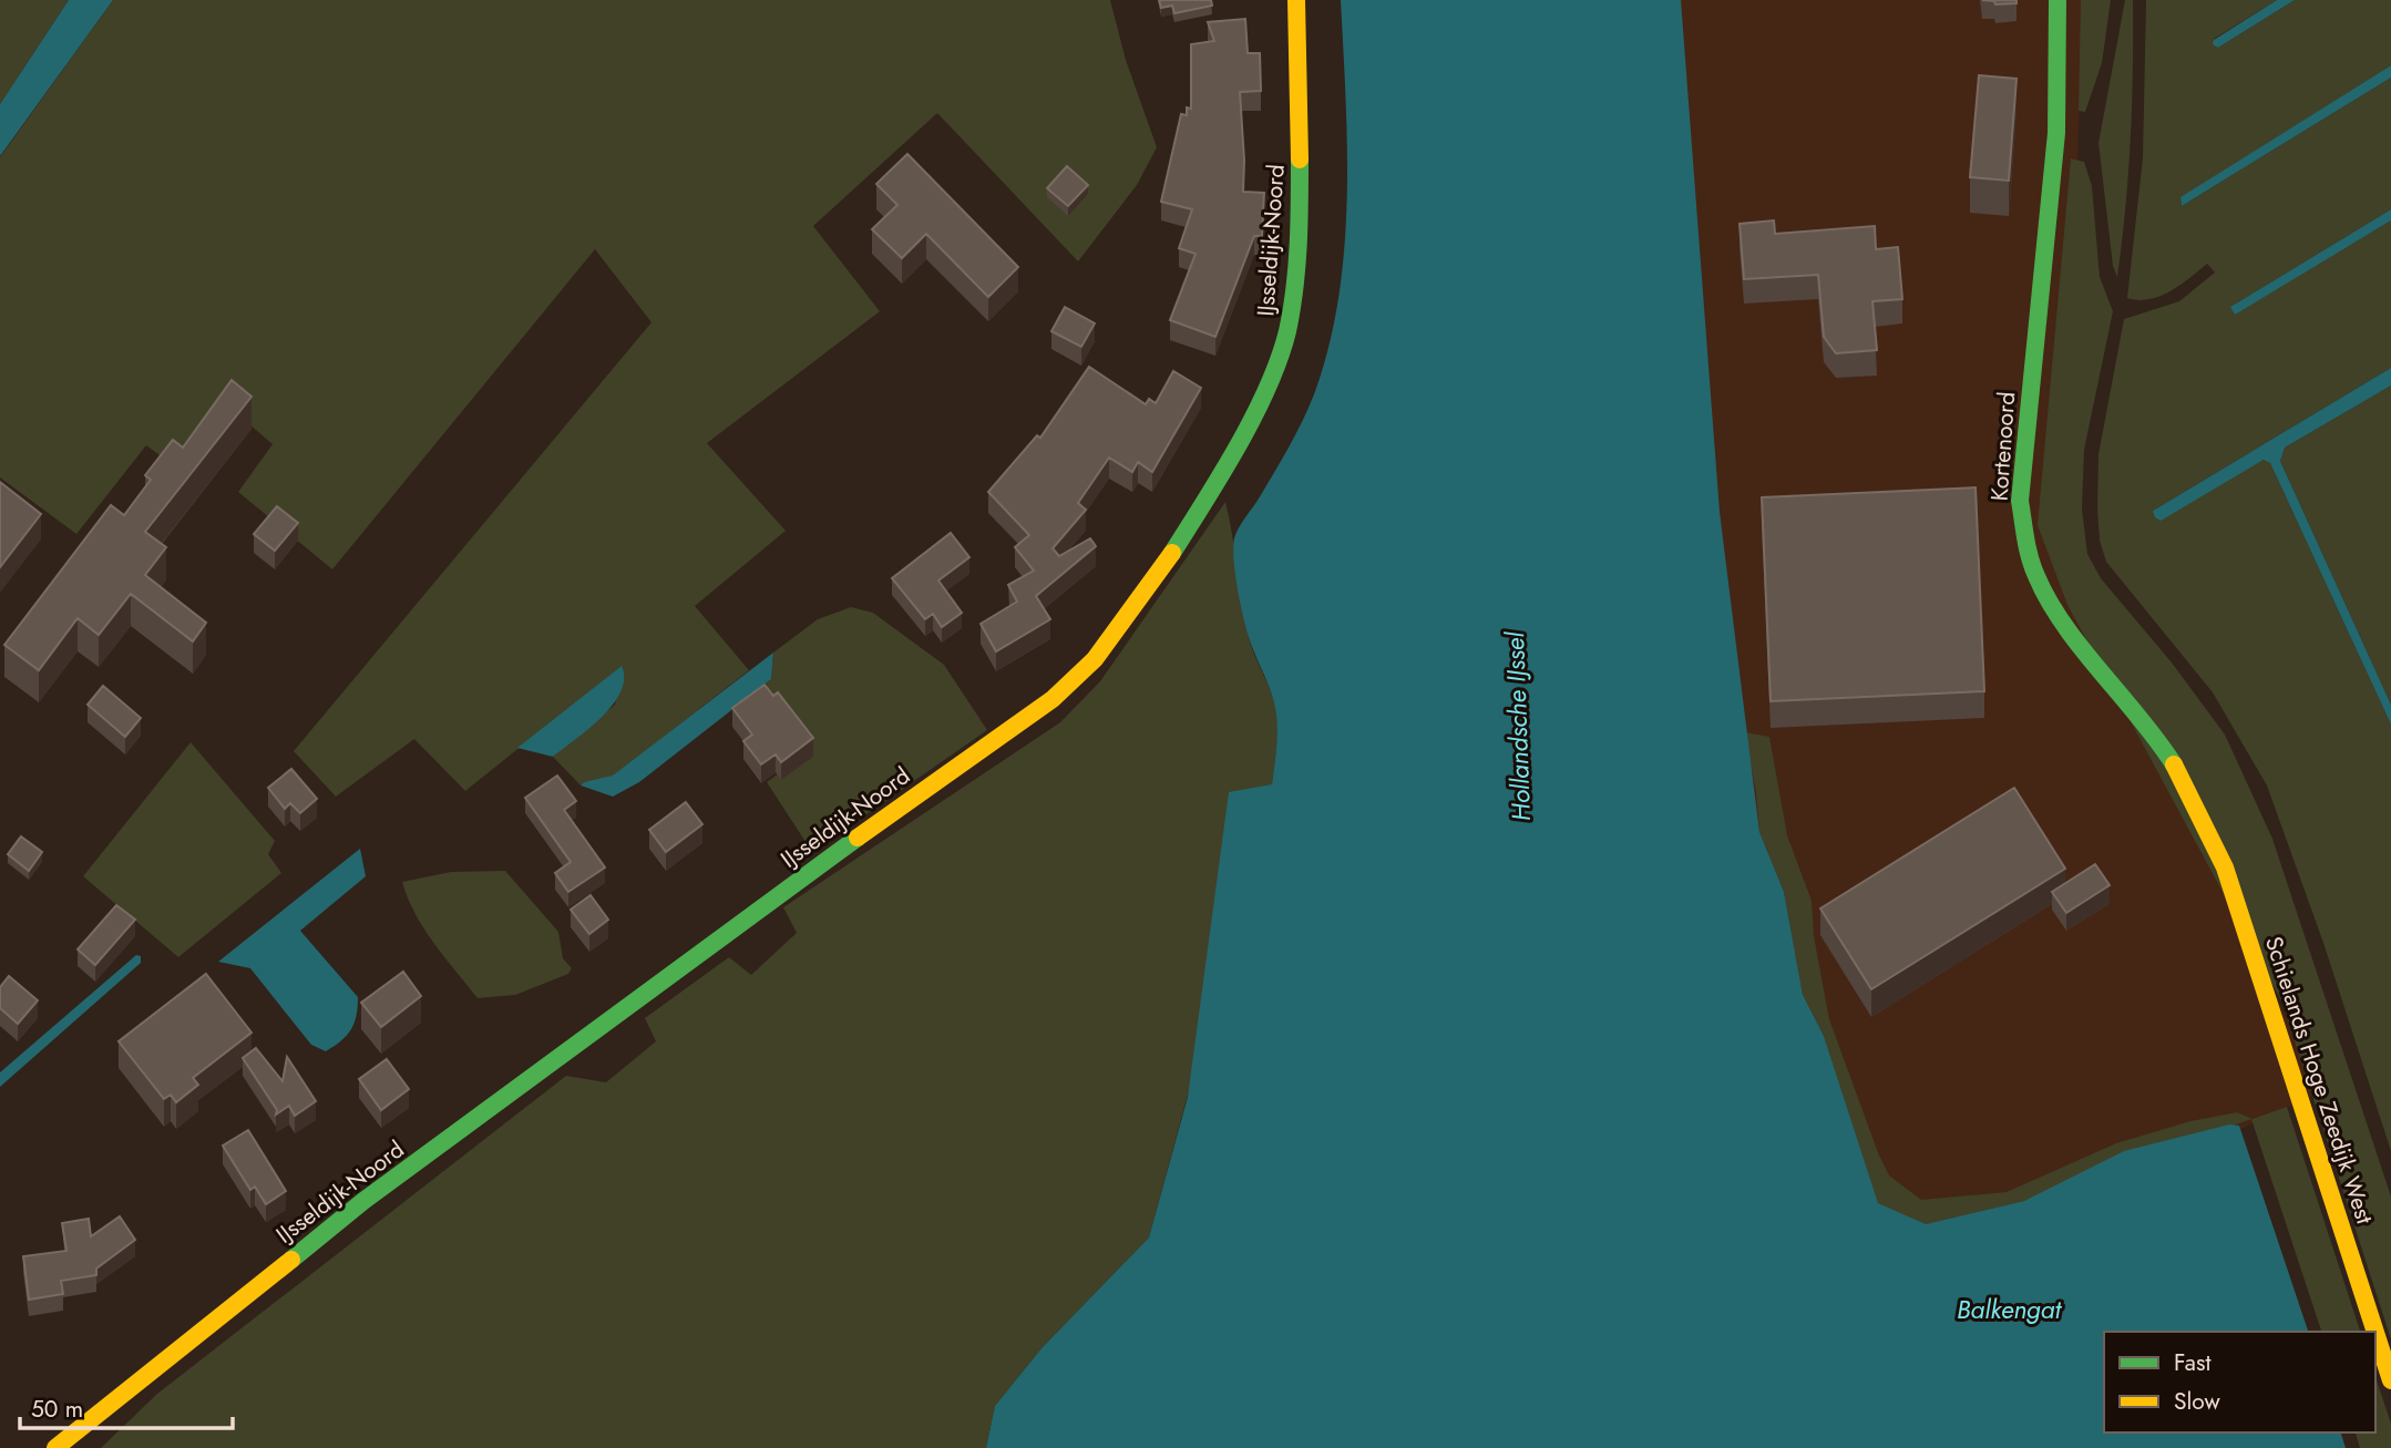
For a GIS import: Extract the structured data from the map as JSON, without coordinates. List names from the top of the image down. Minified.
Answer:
{"streets":{"street":["IJsseldijk-Noord","Kortenoord","Schielands Hoge Zeedijk West"]},"crossings":[["Kortenoord","Schielands Hoge Zeedijk West"]],"water":["Hollandsche IJssel","Balkengat"],"legend":["Fast","Slow"],"scale_bar":"50 m"}
